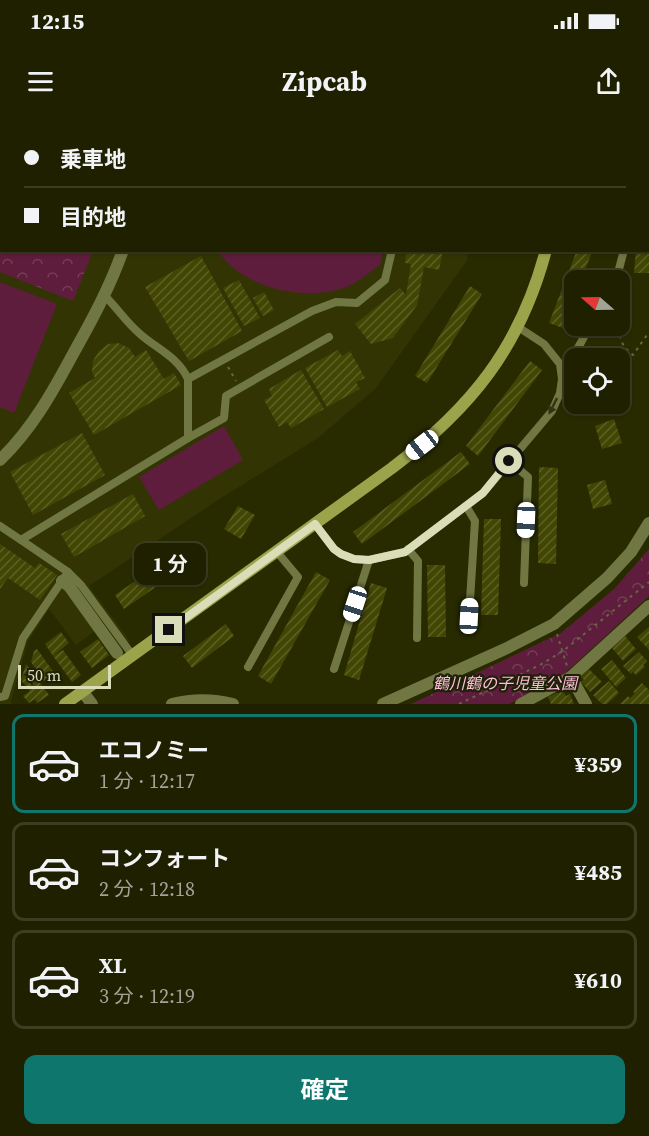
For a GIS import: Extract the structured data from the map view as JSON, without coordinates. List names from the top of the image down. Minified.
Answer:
{"parks":["鶴川鶴の子児童公園"],"scale_bar":"50 m","north":"left","page":{"status":"12:15","header":"Zipcab","banner":["乗車地","目的地"],"bubble":"1 分","scale":"50 m","list":[{"name":"エコノミー","note":"1 分 · 12:17","value":"¥359"},{"name":"コンフォート","note":"2 分 · 12:18","value":"¥485"},{"name":"XL","note":"3 分 · 12:19","value":"¥610"}],"buttons":"確定"}}
